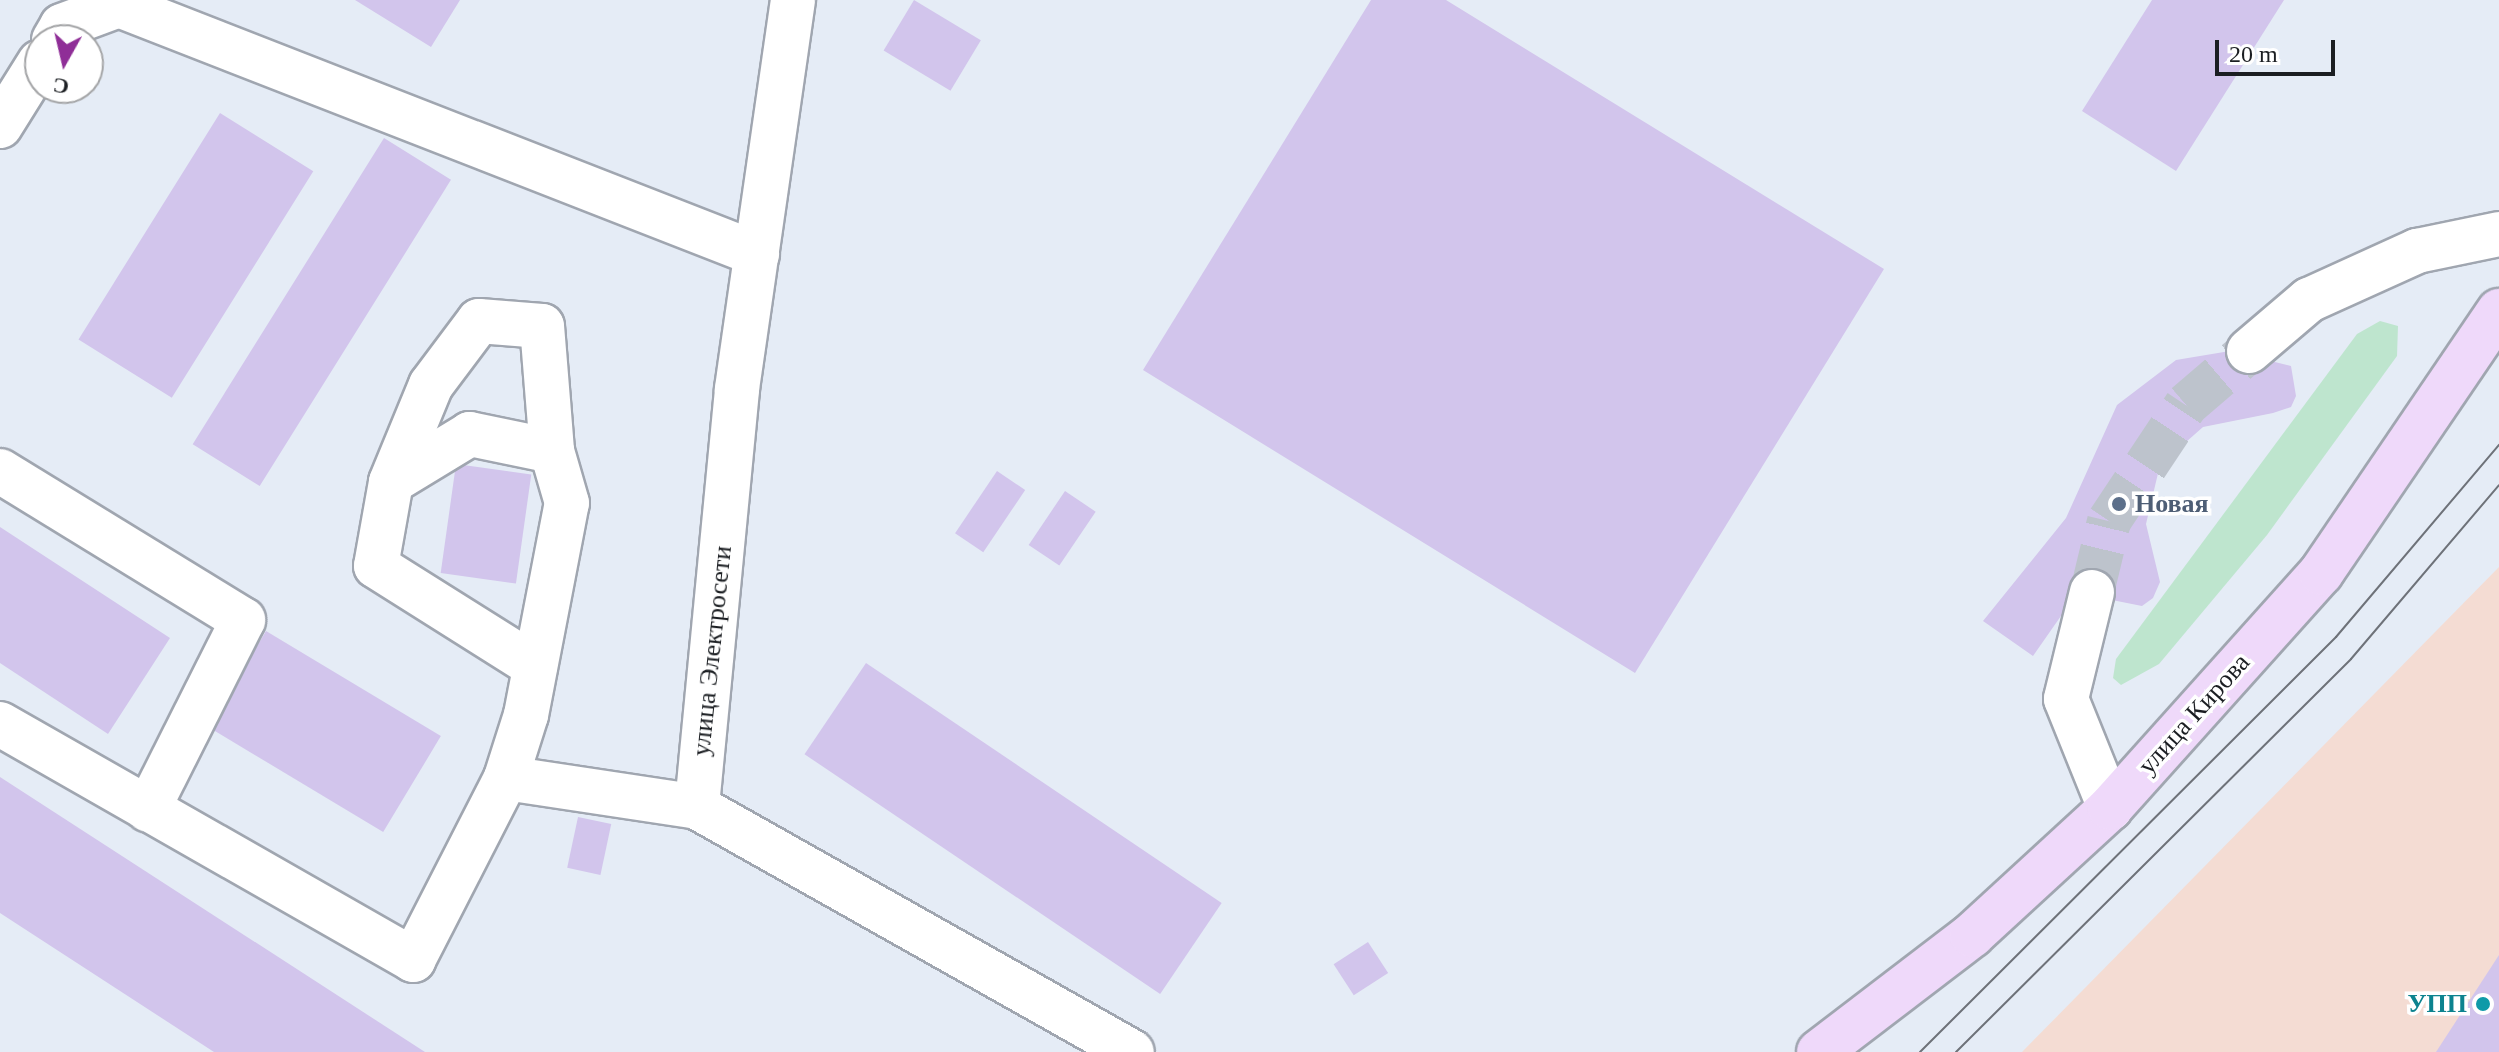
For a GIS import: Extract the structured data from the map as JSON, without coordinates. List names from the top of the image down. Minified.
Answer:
{"streets":{"main road":["улица Кирова"],"street":["улица Электросети"]},"places":["Новая","УПП"],"scale_bar":"20 m","north":"bottom"}
